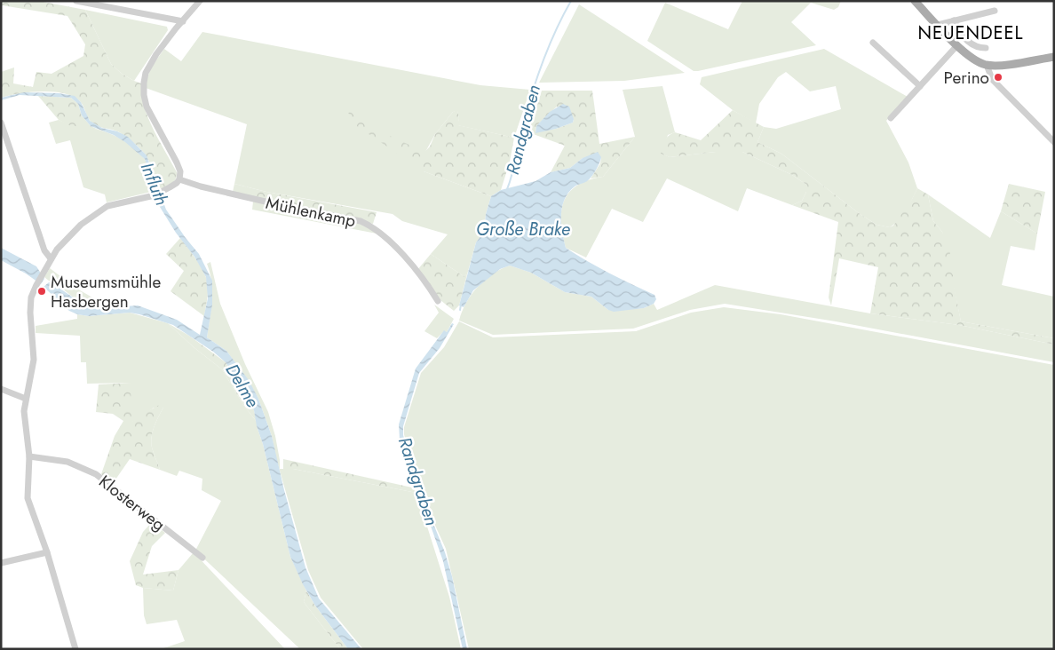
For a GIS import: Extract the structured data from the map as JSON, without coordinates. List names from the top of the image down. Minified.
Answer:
{"streets":{"street":["Mühlenkamp","Klosterweg"]},"districts":["NEUENDEEL"],"water":["Randgraben","Influth","Große Brake","Delme"],"places":["Perino","Museumsmühle Hasbergen"]}
